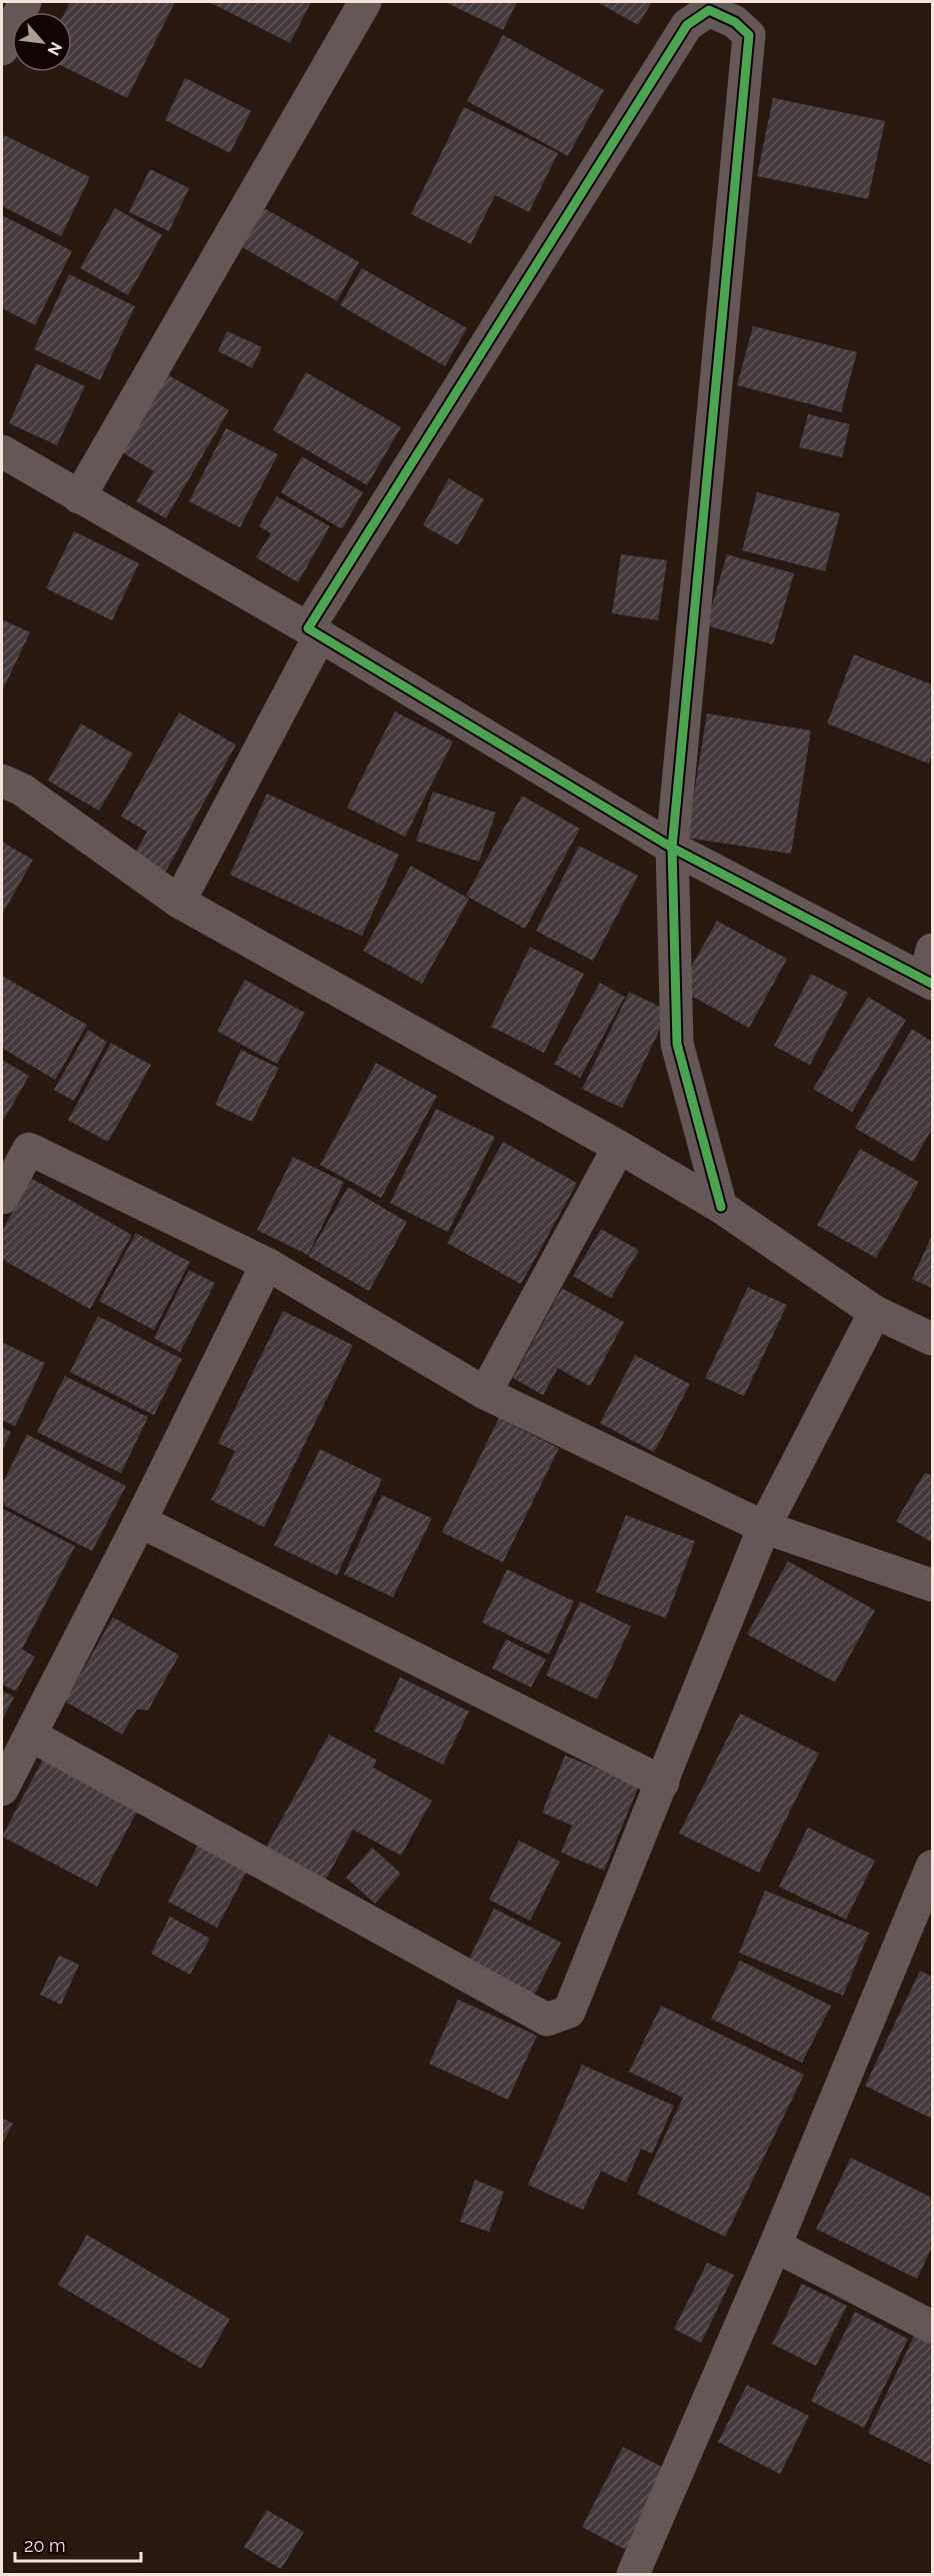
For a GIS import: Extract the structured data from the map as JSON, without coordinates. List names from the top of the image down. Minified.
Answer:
{"scale_bar":"20 m","north":"bottom right"}
